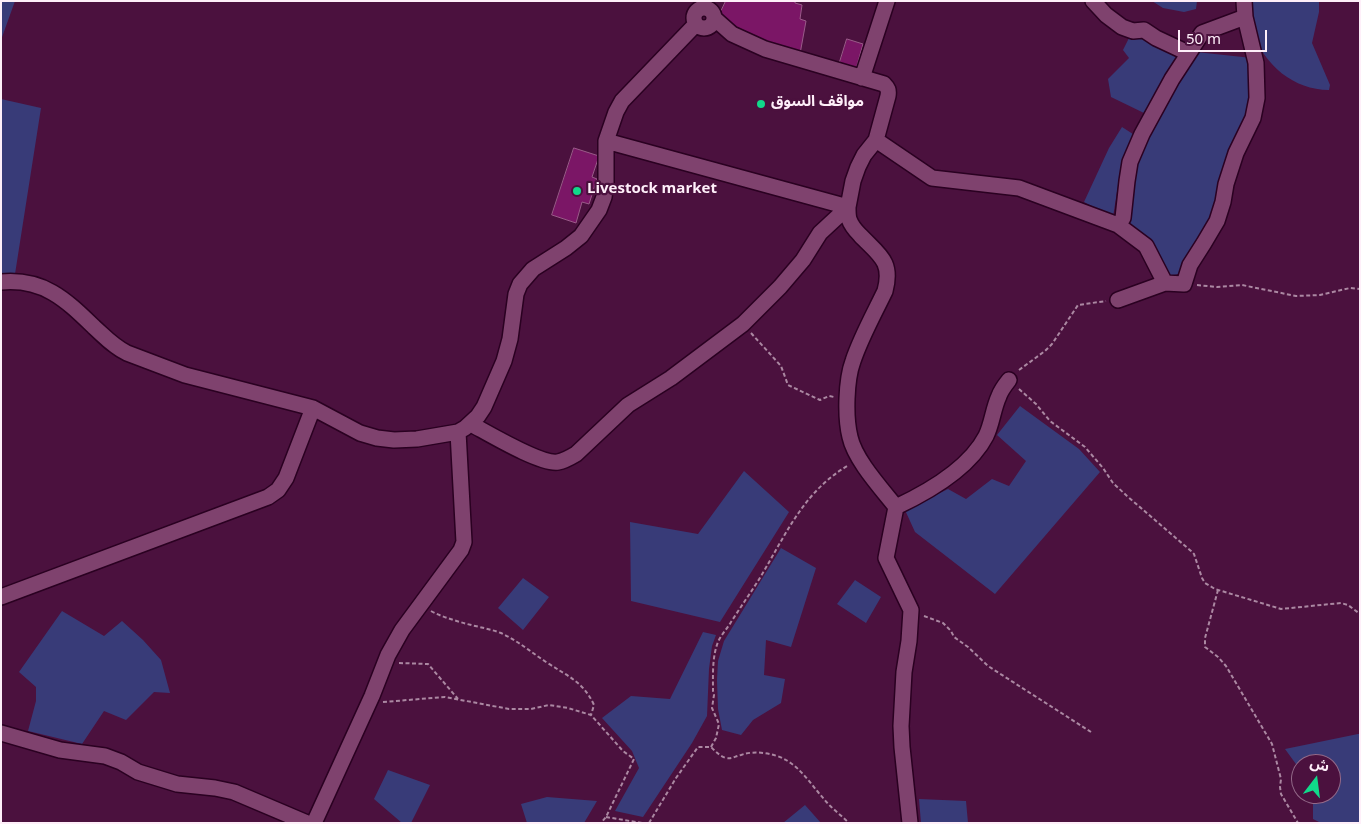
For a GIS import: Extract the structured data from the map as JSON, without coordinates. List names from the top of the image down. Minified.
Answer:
{"places":["مواقف السوق","Livestock market"],"scale_bar":"50 m","north":"top"}
